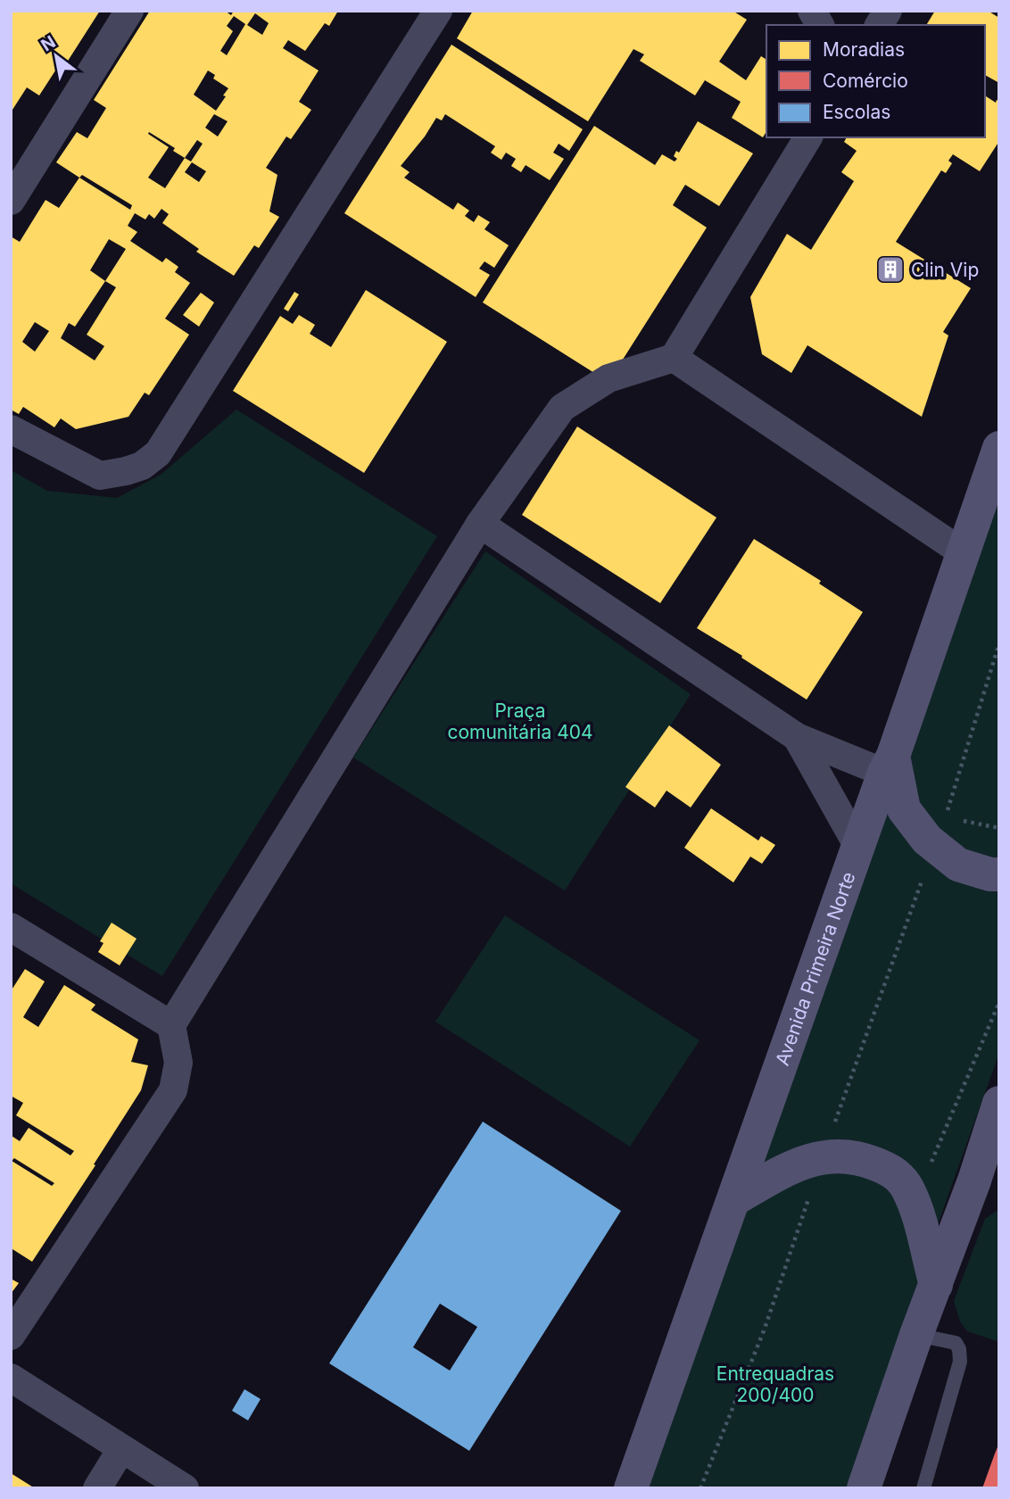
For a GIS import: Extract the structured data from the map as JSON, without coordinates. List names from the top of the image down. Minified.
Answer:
{"streets":{"main road":["Avenida Primeira Norte"]},"parks":["Praça comunitária 404","Entrequadras 200/400"],"places":{"building":["Clin Vip"]},"legend":["Moradias","Comércio","Escolas"],"north":"top left"}
